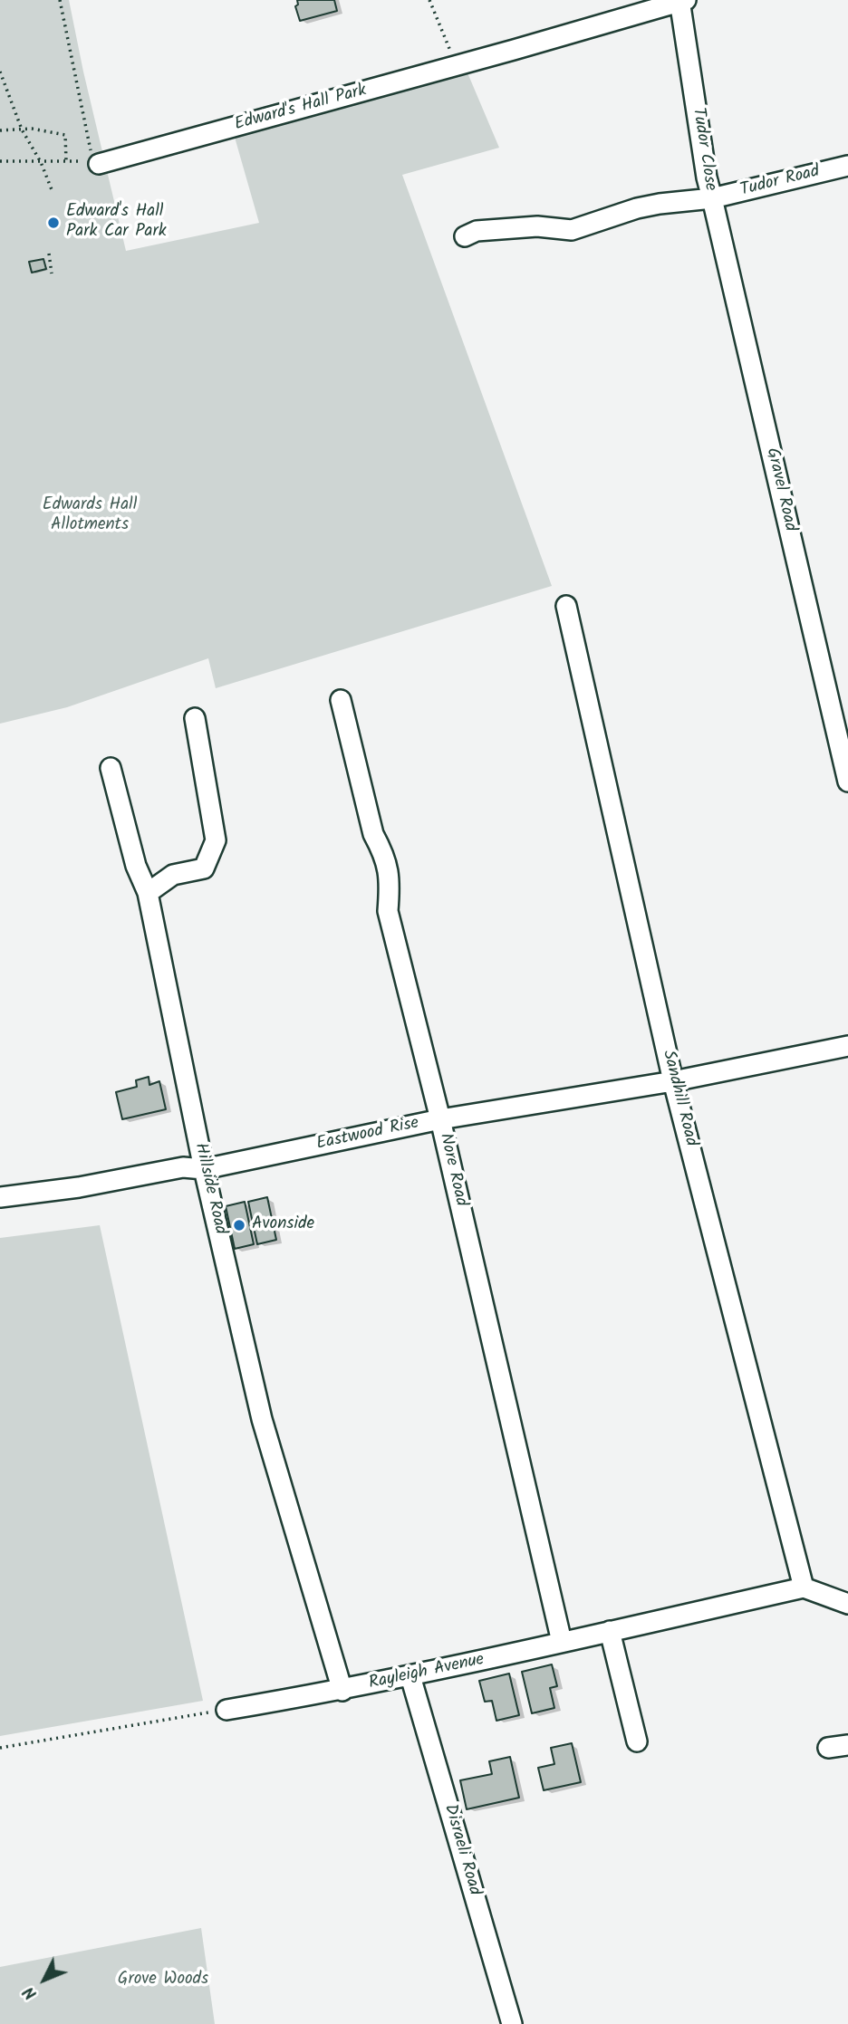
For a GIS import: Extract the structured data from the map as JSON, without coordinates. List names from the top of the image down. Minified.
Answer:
{"streets":{"street":["Edward's Hall Park","Tudor Close","Tudor Road","Gravel Road","Sandhill Road","Eastwood Rise","Nore Road","Hillside Road","Rayleigh Avenue","Disraeli Road"]},"crossings":[["Edward's Hall Park","Tudor Close"],["Tudor Close","Tudor Road"],["Tudor Close","Gravel Road"],["Tudor Road","Gravel Road"],["Sandhill Road","Eastwood Rise"],["Sandhill Road","Rayleigh Avenue"],["Eastwood Rise","Nore Road"],["Eastwood Rise","Hillside Road"],["Nore Road","Rayleigh Avenue"],["Hillside Road","Rayleigh Avenue"],["Rayleigh Avenue","Disraeli Road"]],"parks":["Edwards Hall Allotments","Grove Woods"],"places":["Edward's Hall Park Car Park","Avonside"],"north":"bottom left"}
